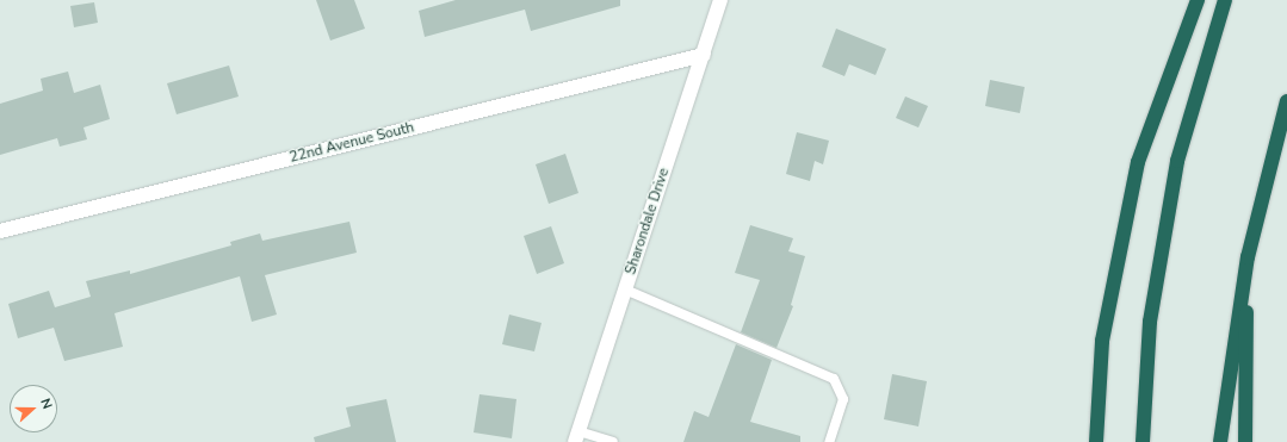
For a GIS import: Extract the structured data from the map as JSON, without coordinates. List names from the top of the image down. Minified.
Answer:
{"streets":{"street":["22nd Avenue South","Sharondale Drive"]},"crossings":[["22nd Avenue South","Sharondale Drive"]],"north":"right"}
